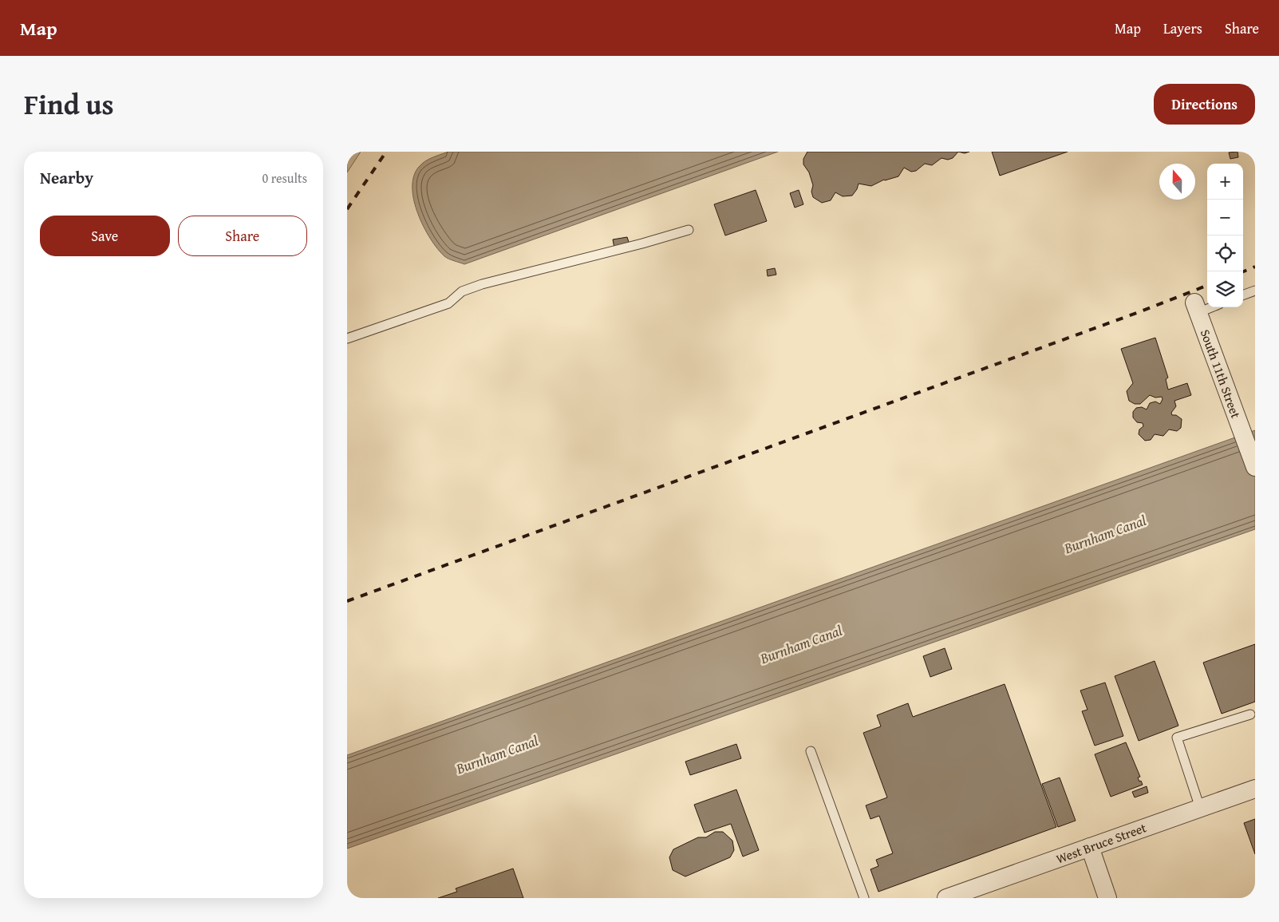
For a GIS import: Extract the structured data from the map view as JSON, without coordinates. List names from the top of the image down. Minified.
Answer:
{"streets":{"street":["South 11th Street","West Bruce Street"]},"water":["Burnham Canal"],"north":"top","page":{"header":"Map","nav":["Map","Layers","Share"],"title":"Find us","buttons":["Directions",["Save","Share"]],"heading":["Nearby","0 results"],"map_buttons":["+","−"]}}
